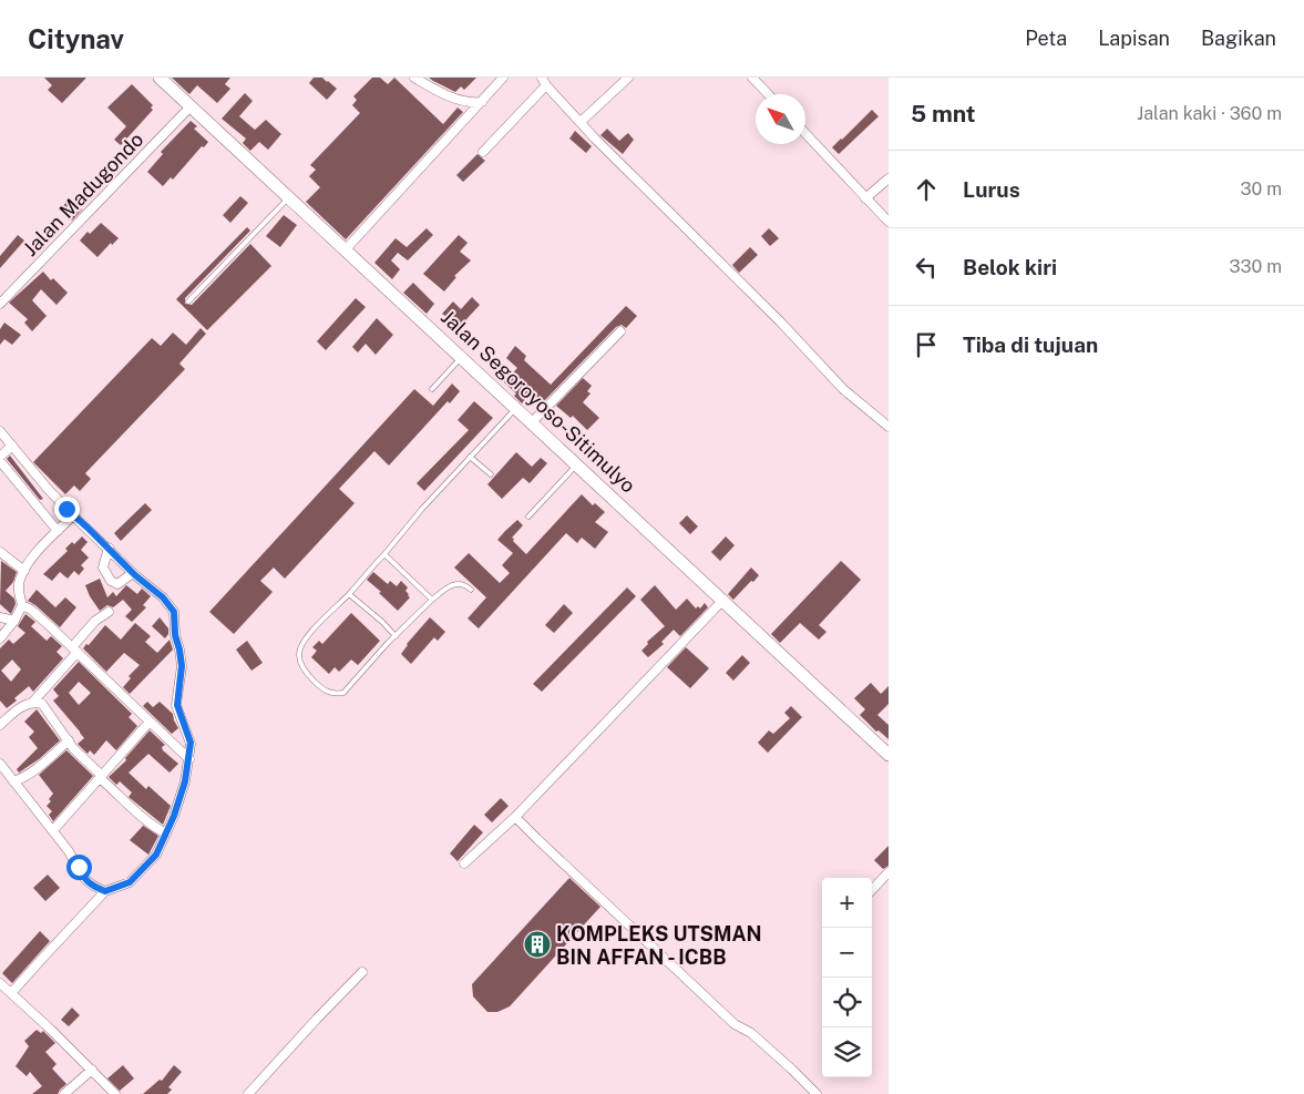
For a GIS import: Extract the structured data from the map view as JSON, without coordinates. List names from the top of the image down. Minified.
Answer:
{"streets":{"main road":["Jalan Segoroyoso-Sitimulyo"],"street":["Jalan Madugondo"]},"crossings":[["Jalan Madugondo","Jalan Segoroyoso-Sitimulyo"]],"places":{"building":["KOMPLEKS UTSMAN BIN AFFAN - ICBB"]},"north":"top left","page":{"header":"Citynav","nav":["Peta","Lapisan","Bagikan"],"heading":["5 mnt","Jalan kaki · 360 m"],"list":[["Lurus","30 m"],["Belok kiri","330 m"],"Tiba di tujuan"],"map_buttons":["+","−"]}}
